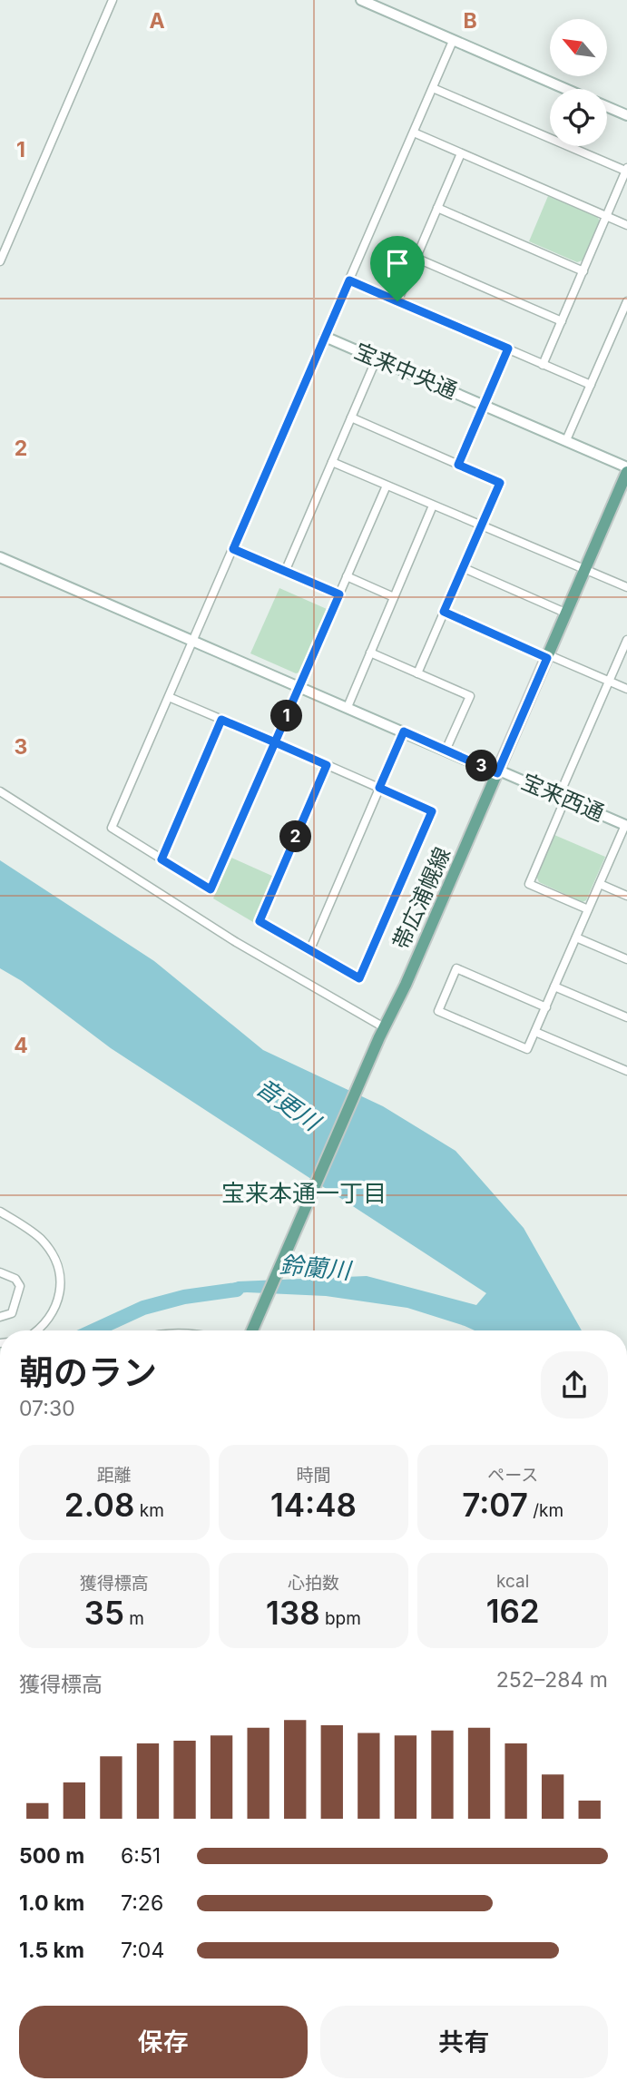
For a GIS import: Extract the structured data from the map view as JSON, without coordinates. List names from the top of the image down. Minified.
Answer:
{"streets":{"main road":["帯広浦幌線"],"street":["宝来中央通","宝来西通"]},"crossings":[["宝来中央通","帯広浦幌線"],["宝来西通","帯広浦幌線"]],"districts":["宝来本通一丁目"],"water":["音更川","鈴蘭川"],"north":"top left","page":{"pins":["1","3","2"],"heading":["朝のラン","07:30"],"stats":[["距離","2.08 km"],["時間","14:48"],["ペース","7:07 /km"],["獲得標高","35 m"],["心拍数","138 bpm"],["kcal","162"]],"chart":["獲得標高","252–284 m"],"list":[{"name":"500 m","note":"6:51"},{"name":"1.0 km","note":"7:26"},{"name":"1.5 km","note":"7:04"}],"buttons":["保存","共有"]},"grid":{"columns":["A","B"],"rows":["1","2","3","4"]}}
